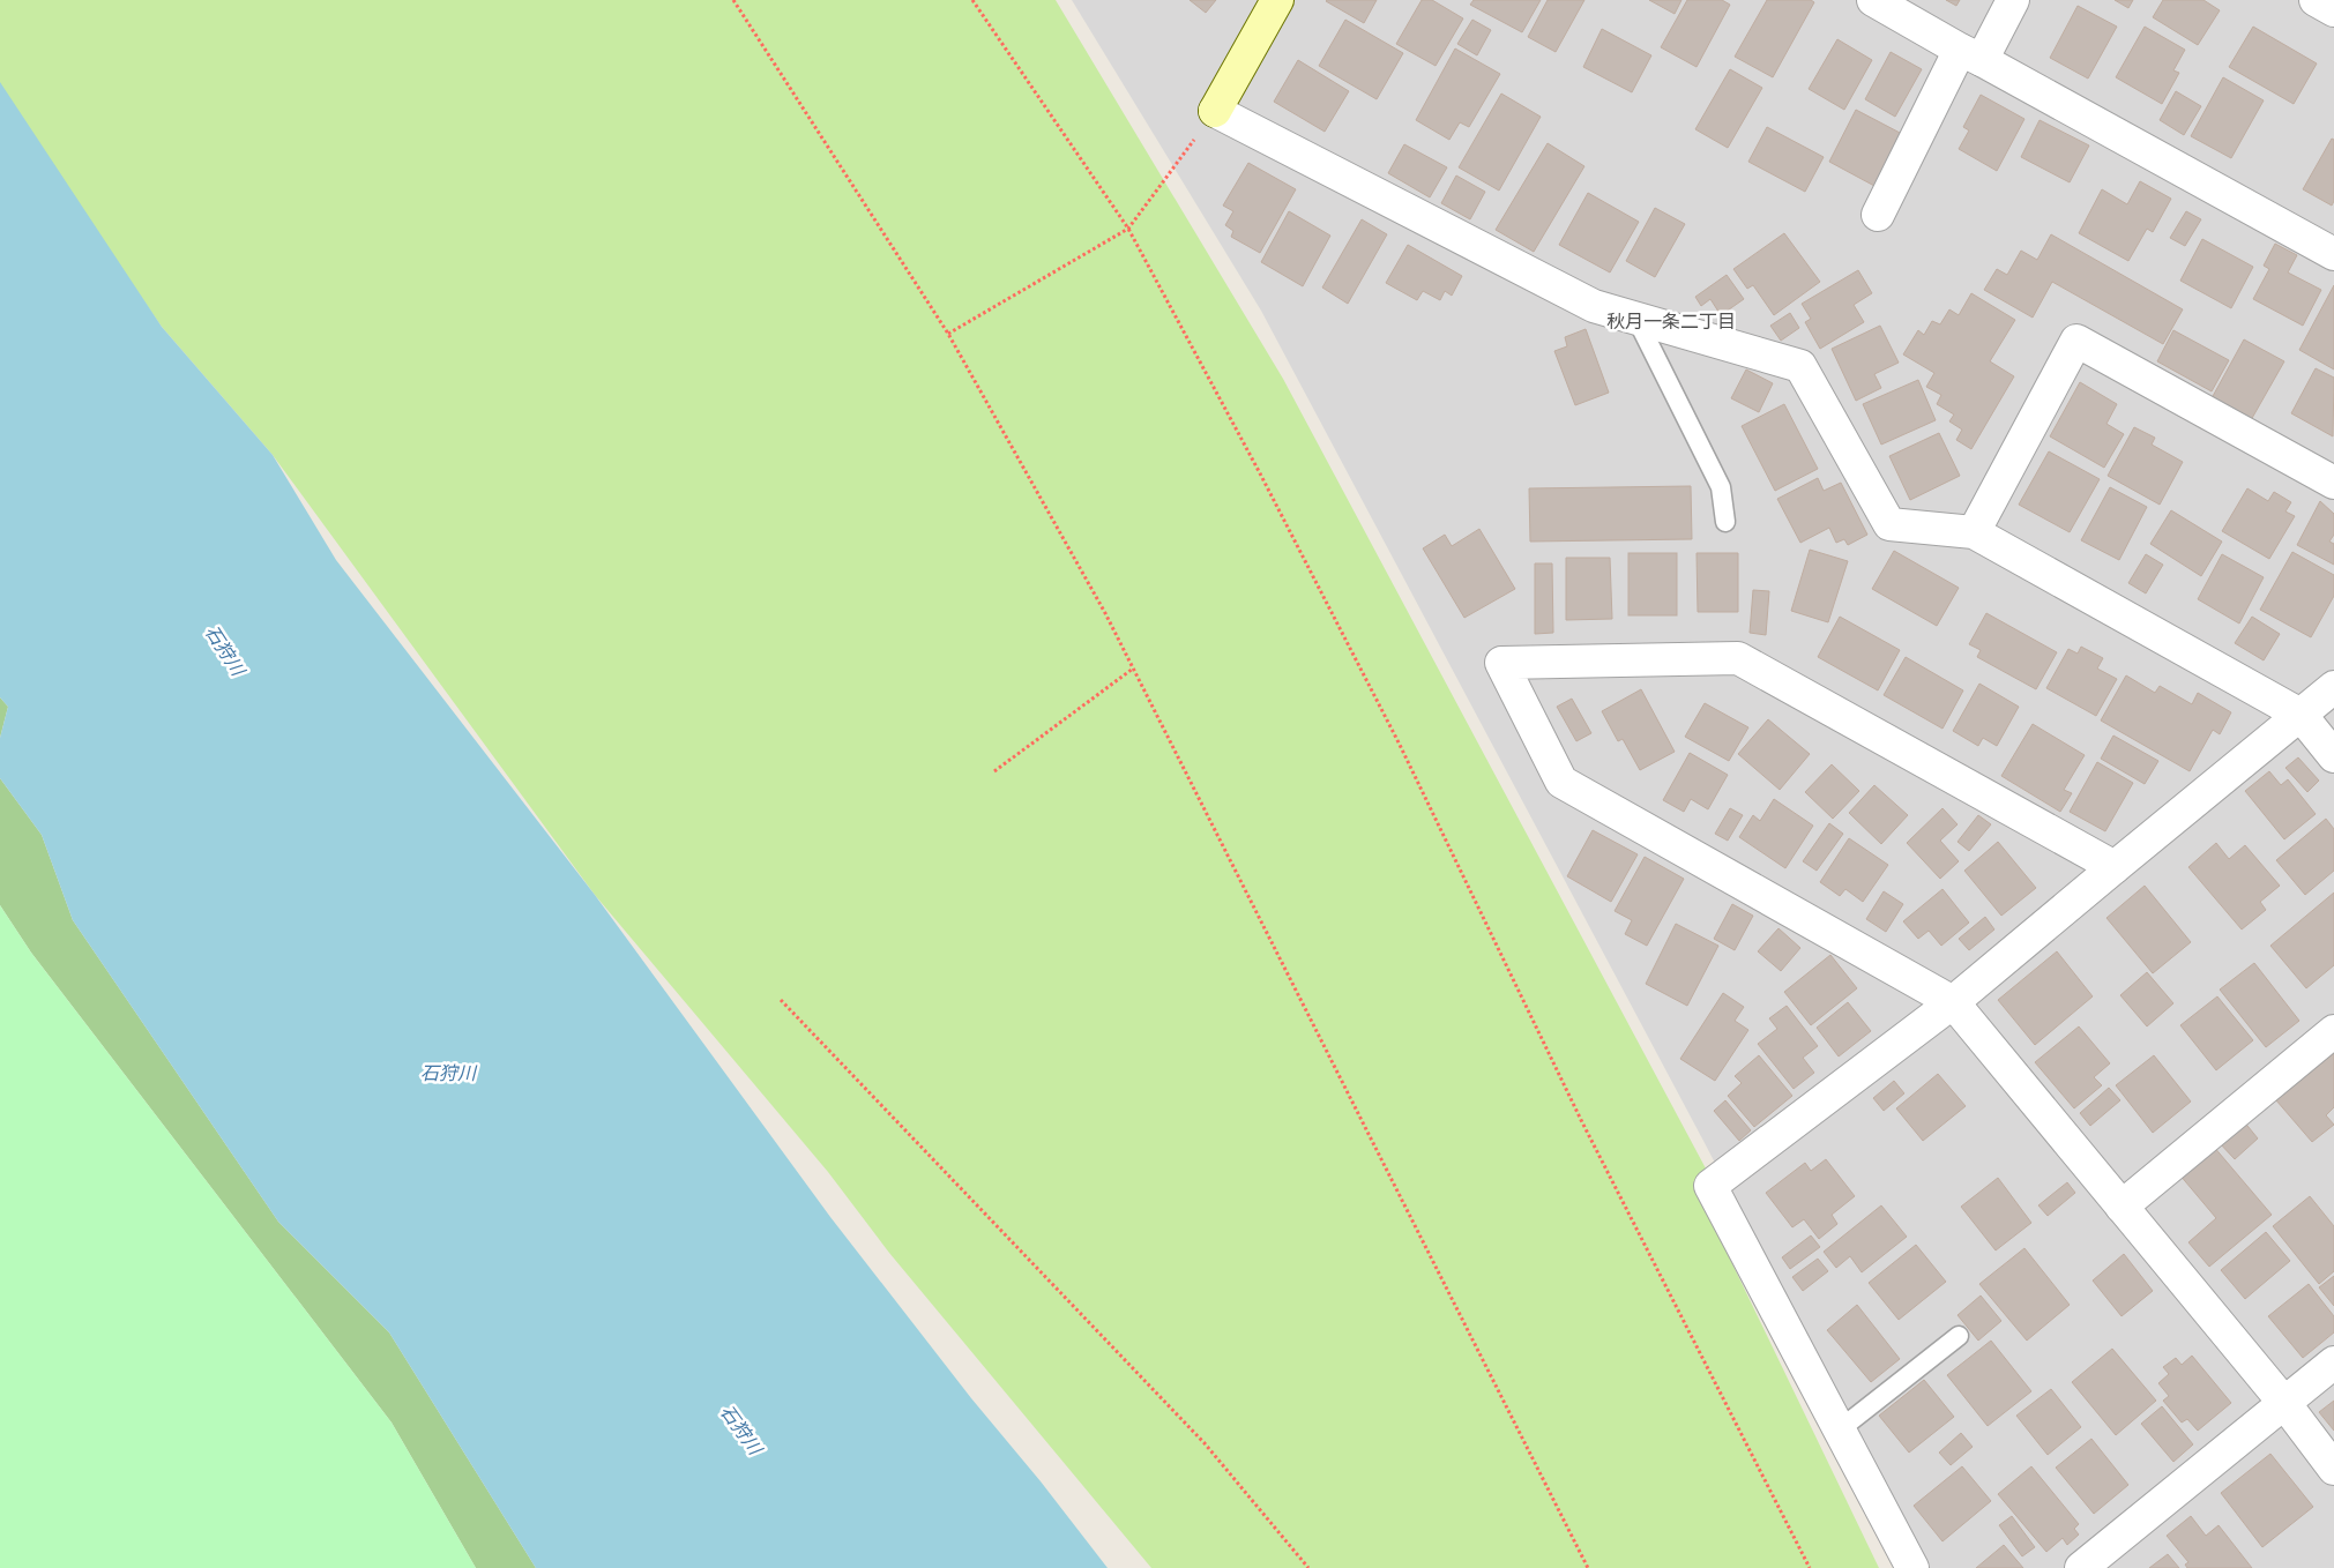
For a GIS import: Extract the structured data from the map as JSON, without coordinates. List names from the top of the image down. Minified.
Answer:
{"districts":["秋月一条二丁目"],"water":["石狩川"]}
